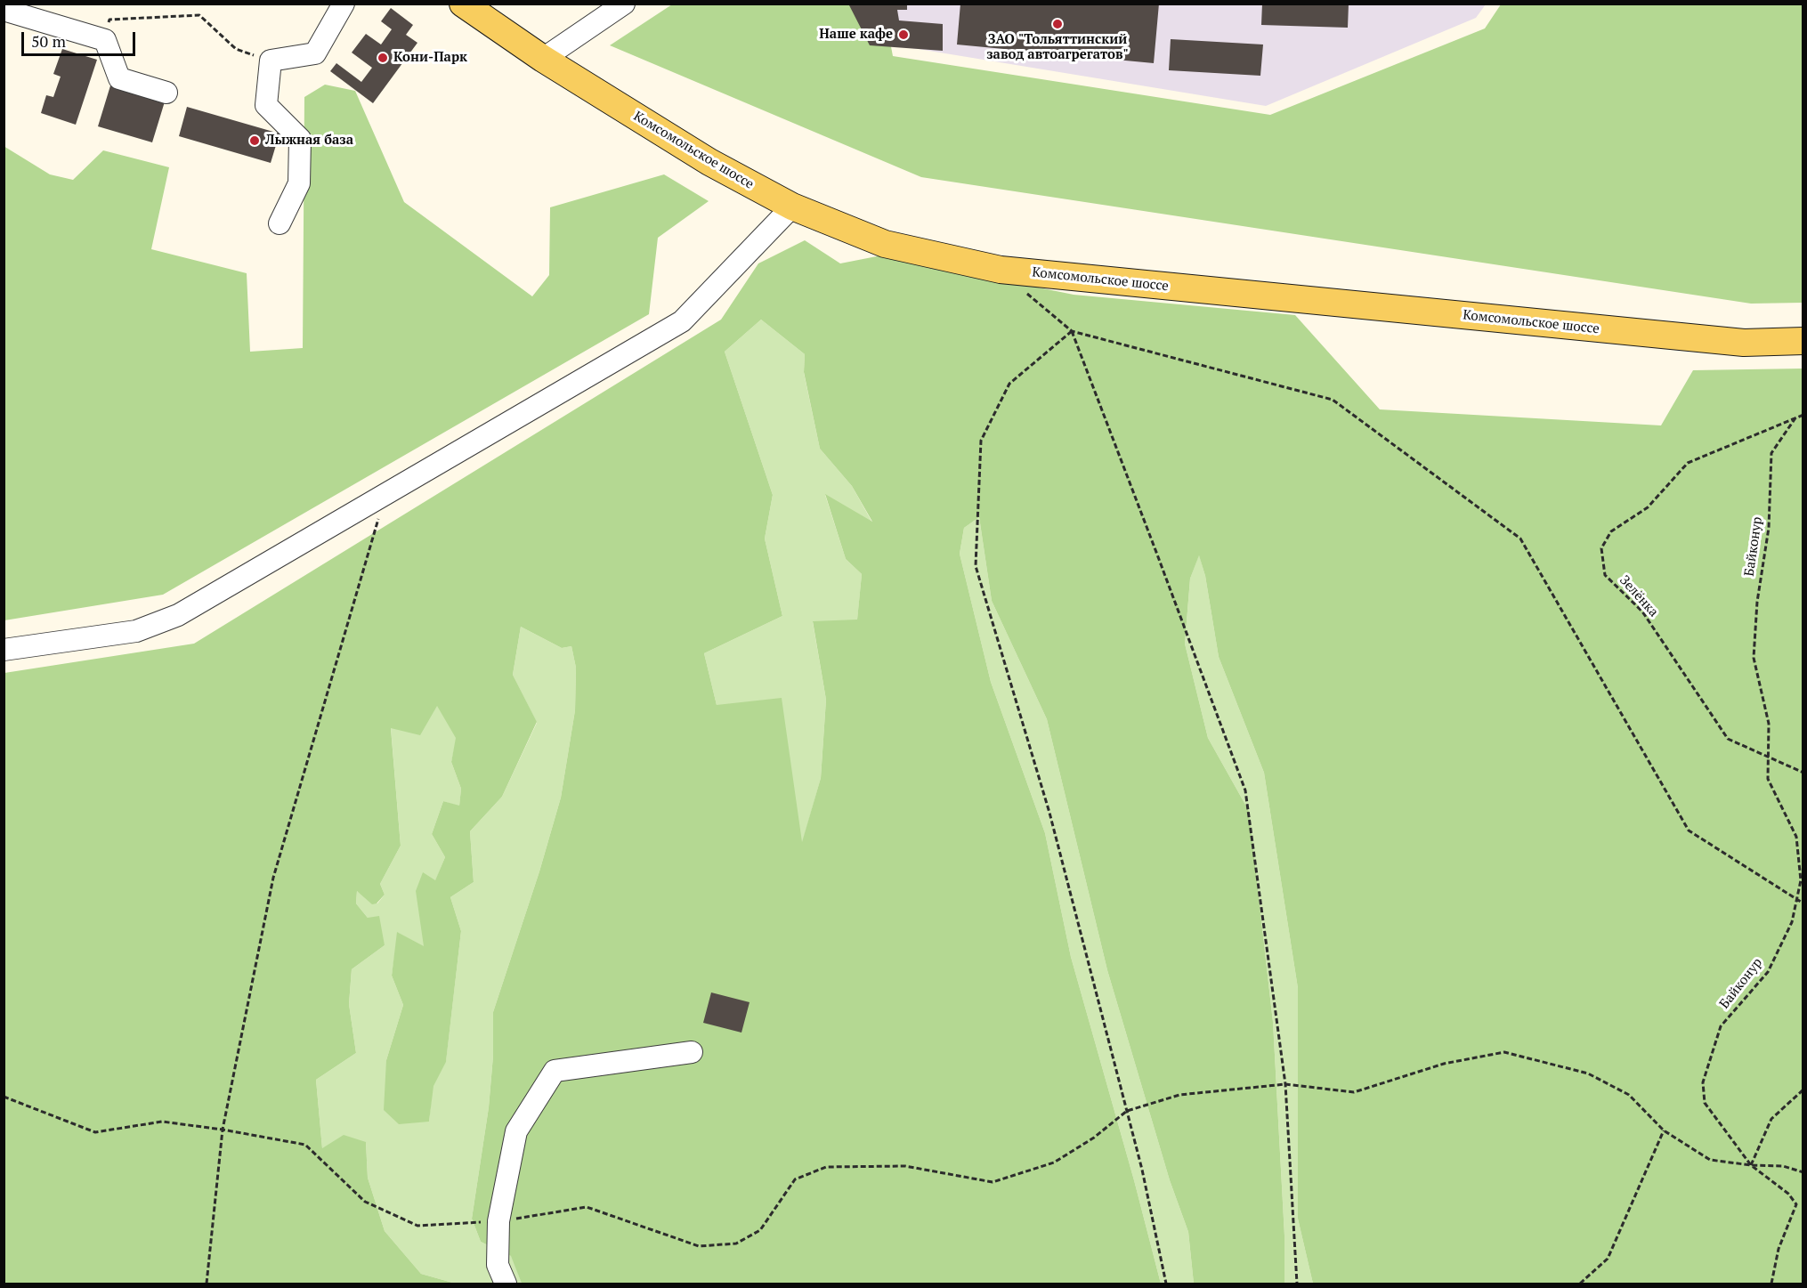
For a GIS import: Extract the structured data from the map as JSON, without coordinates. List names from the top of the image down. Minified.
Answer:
{"streets":{"main road":["Комсомольское шоссе"],"path":["Байконур","Зелёнка"]},"crossings":[["Байконур","Зелёнка"]],"places":["ЗАО \"Тольяттинский завод автоагрегатов\"","Наше кафе","Кони-Парк","Лыжная база"],"scale_bar":"50 m"}
